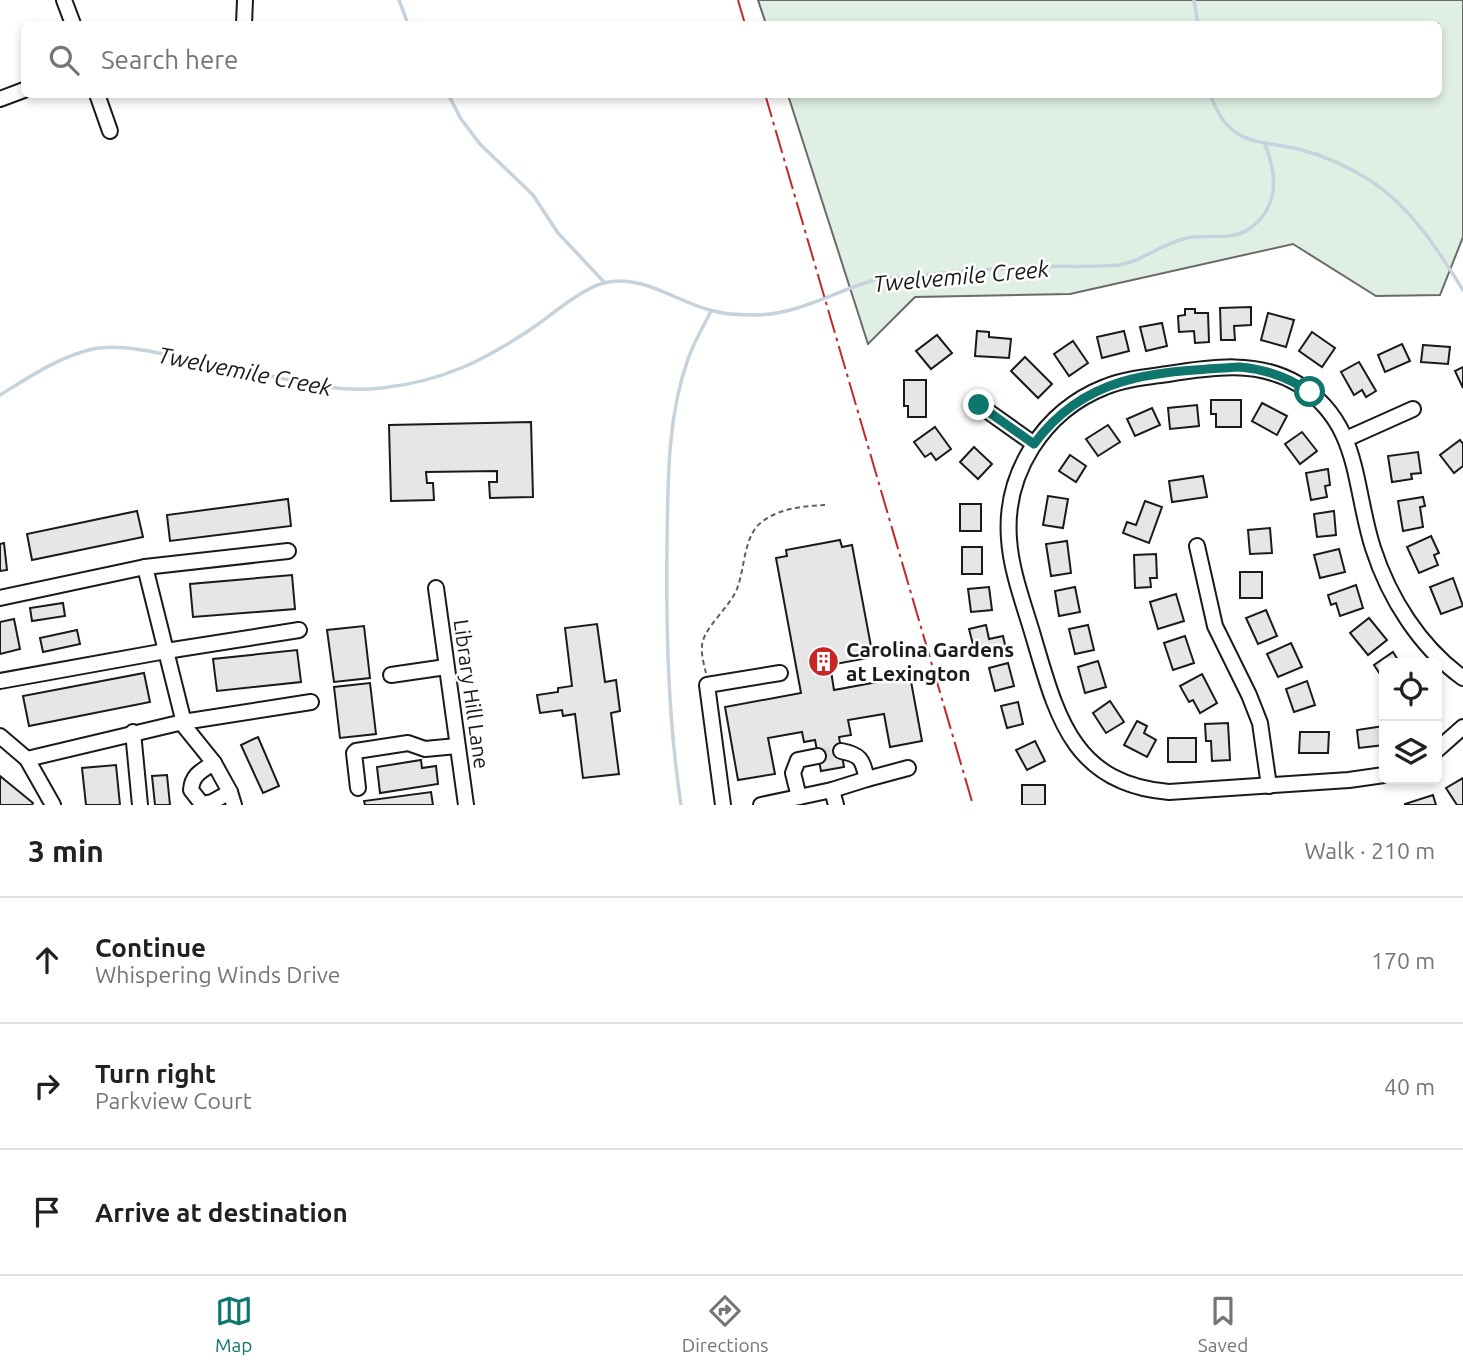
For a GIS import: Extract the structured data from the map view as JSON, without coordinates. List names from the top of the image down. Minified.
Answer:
{"streets":{"street":["Library Hill Lane"]},"water":["Twelvemile Creek"],"places":{"building":["Carolina Gardens at Lexington"]},"page":{"search":"Search here","heading":["3 min","Walk · 210 m"],"list":[["Continue","Whispering Winds Drive","170 m"],["Turn right","Parkview Court","40 m"],"Arrive at destination"],"nav":["Map","Directions","Saved"]}}
